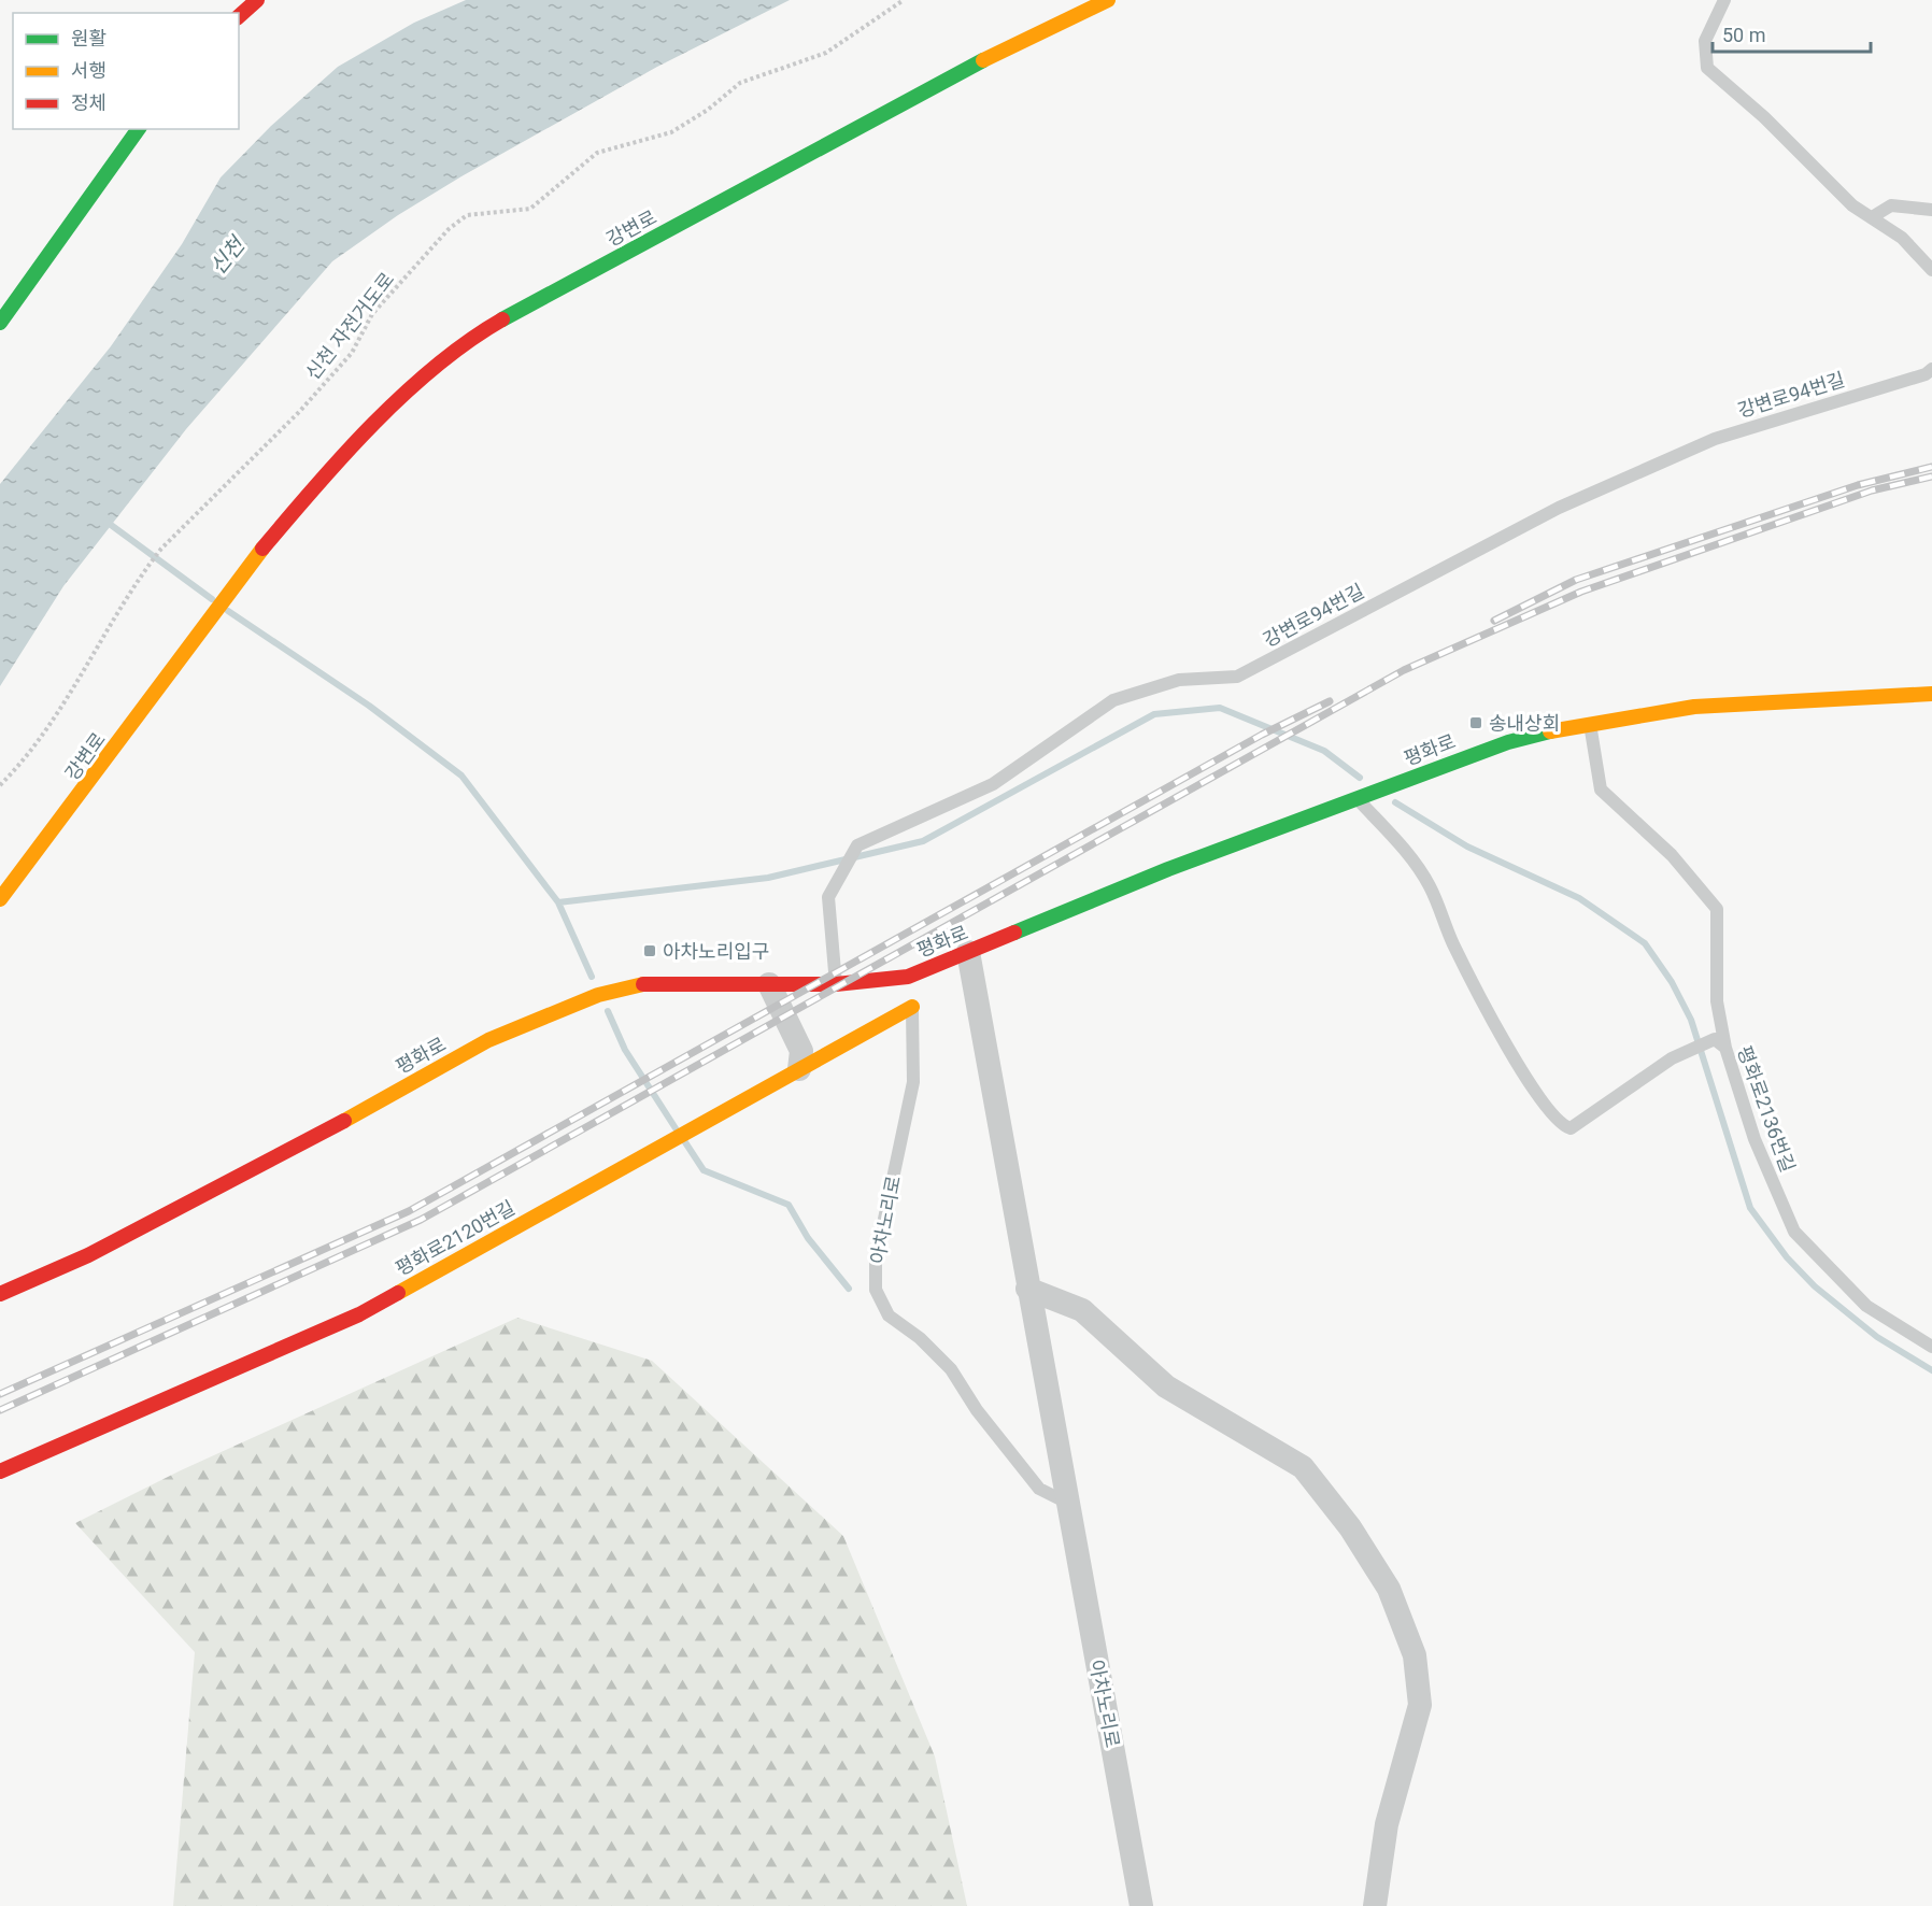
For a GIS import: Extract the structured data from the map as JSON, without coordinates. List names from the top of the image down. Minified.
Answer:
{"streets":{"main road":["강변로","평화로","평화로2120번길"],"street":["아차노리로"],"lane":["강변로94번길","평화로2136번길"],"path":["신천 자전거도로"]},"crossings":[["강변로94번길","평화로"],["평화로","평화로2136번길"],["평화로","아차노리로"],["평화로","평화로2120번길"],["아차노리로","평화로2120번길"]],"water":["신천"],"places":{"transit":["송내상회","아차노리입구"]},"legend":["원활","서행","정체"],"scale_bar":"50 m"}
